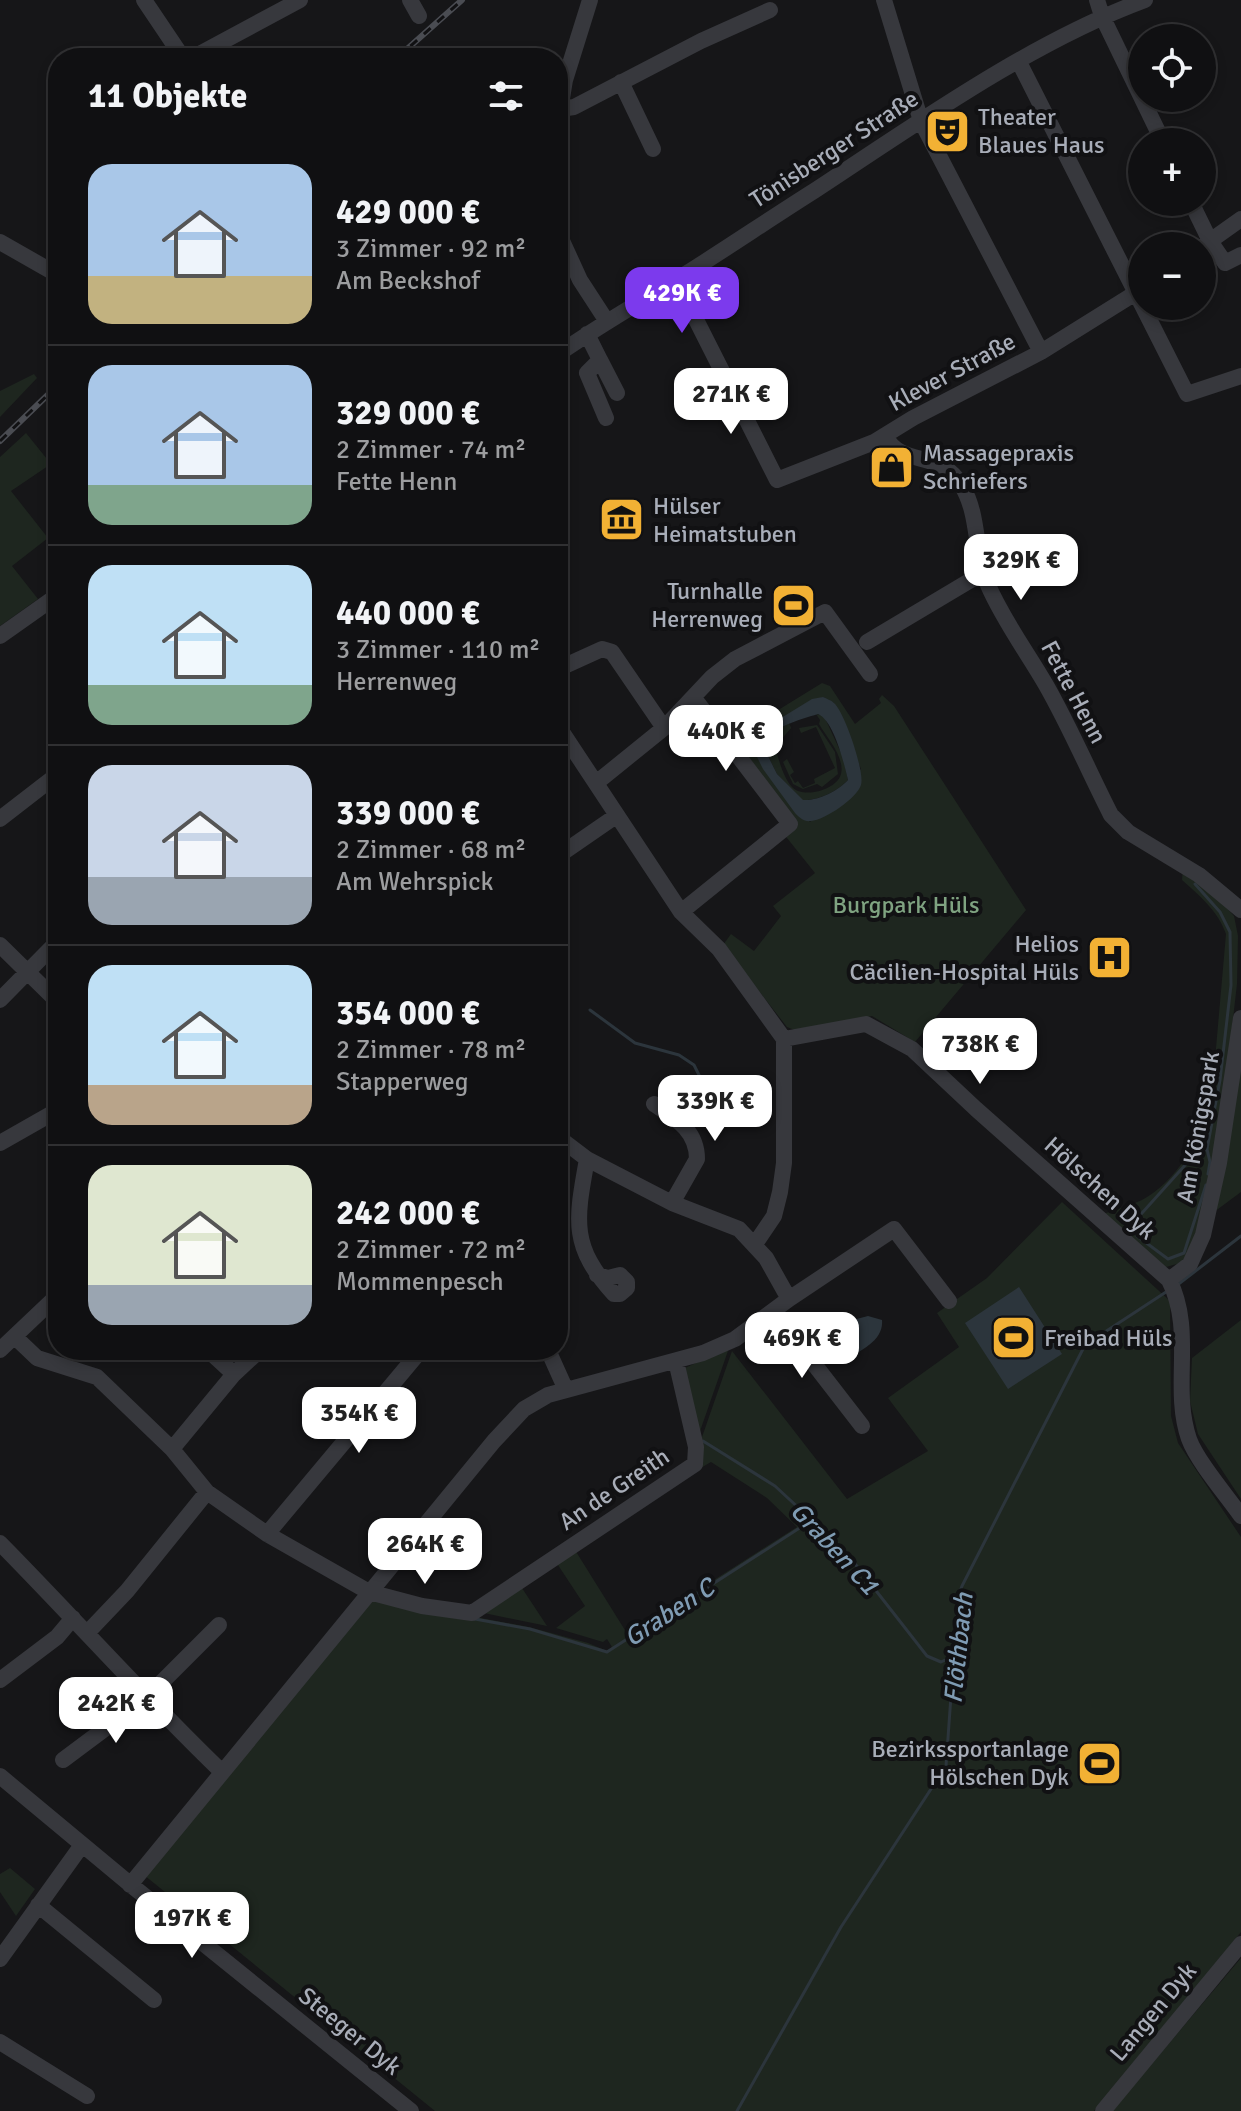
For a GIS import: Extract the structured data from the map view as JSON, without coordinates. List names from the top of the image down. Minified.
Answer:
{"streets":{"street":["Tönisberger Straße","Klever Straße","Fette Henn","Am Königspark","Hölschen Dyk","An de Greith","Langen Dyk","Steeger Dyk"]},"crossings":[["Tönisberger Straße","Klever Straße"],["Klever Straße","Fette Henn"],["Am Königspark","Hölschen Dyk"]],"water":["Graben C1","Graben C","Flöthbach"],"parks":["Burgpark Hüls"],"places":{"theatre":["Theater Blaues Haus"],"shop":["Massagepraxis Schriefers"],"museum":["Hülser Heimatstuben"],"sports":["Turnhalle Herrenweg","Freibad Hüls","Bezirkssportanlage Hölschen Dyk"],"hospital":["Helios Cäcilien-Hospital Hüls"]},"page":{"map_buttons":["+","−"],"heading":"11 Objekte","list":[{"name":"429 000 €","note":"3 Zimmer · 92 m² · Am Beckshof"},{"name":"329 000 €","note":"2 Zimmer · 74 m² · Fette Henn"},{"name":"440 000 €","note":"3 Zimmer · 110 m² · Herrenweg"},{"name":"339 000 €","note":"2 Zimmer · 68 m² · Am Wehrspick"},{"name":"354 000 €","note":"2 Zimmer · 78 m² · Stapperweg"},{"name":"242 000 €","note":"2 Zimmer · 72 m² · Mommenpesch"}],"price":["429K €","271K €","329K €","440K €","738K €","339K €","469K €","354K €","264K €","242K €","197K €"]}}
